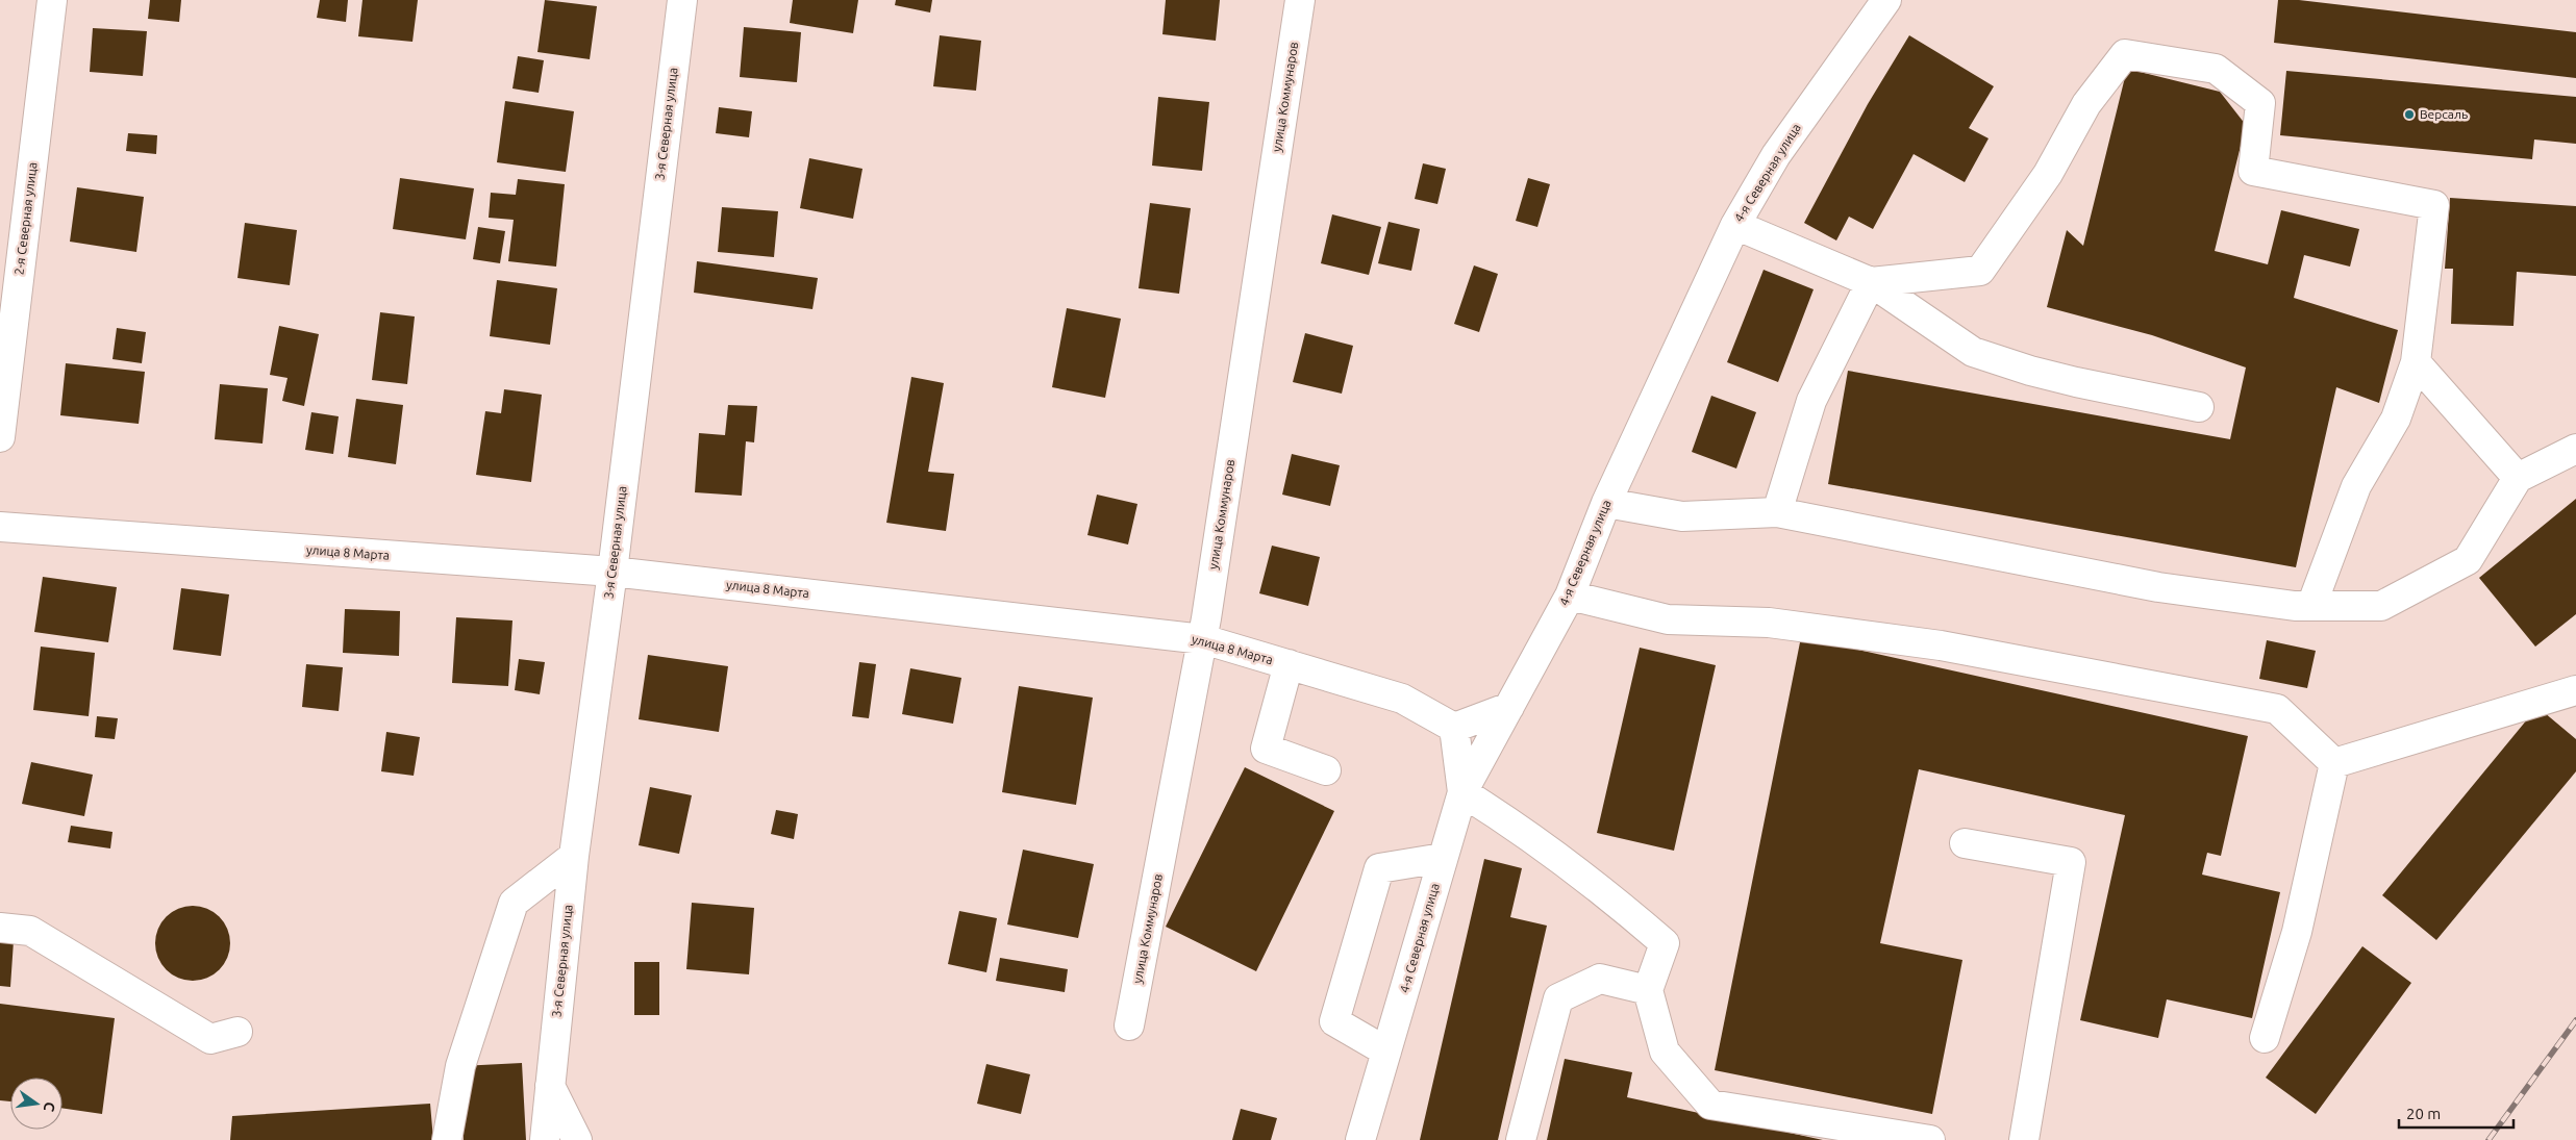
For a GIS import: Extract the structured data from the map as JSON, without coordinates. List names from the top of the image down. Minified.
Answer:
{"streets":{"street":["улица Коммунаров","3-я Северная улица","4-я Северная улица","2-я Северная улица","улица 8 Марта"]},"crossings":[["улица Коммунаров","улица 8 Марта"],["3-я Северная улица","улица 8 Марта"]],"places":["Версаль"],"scale_bar":"20 m","north":"right"}
